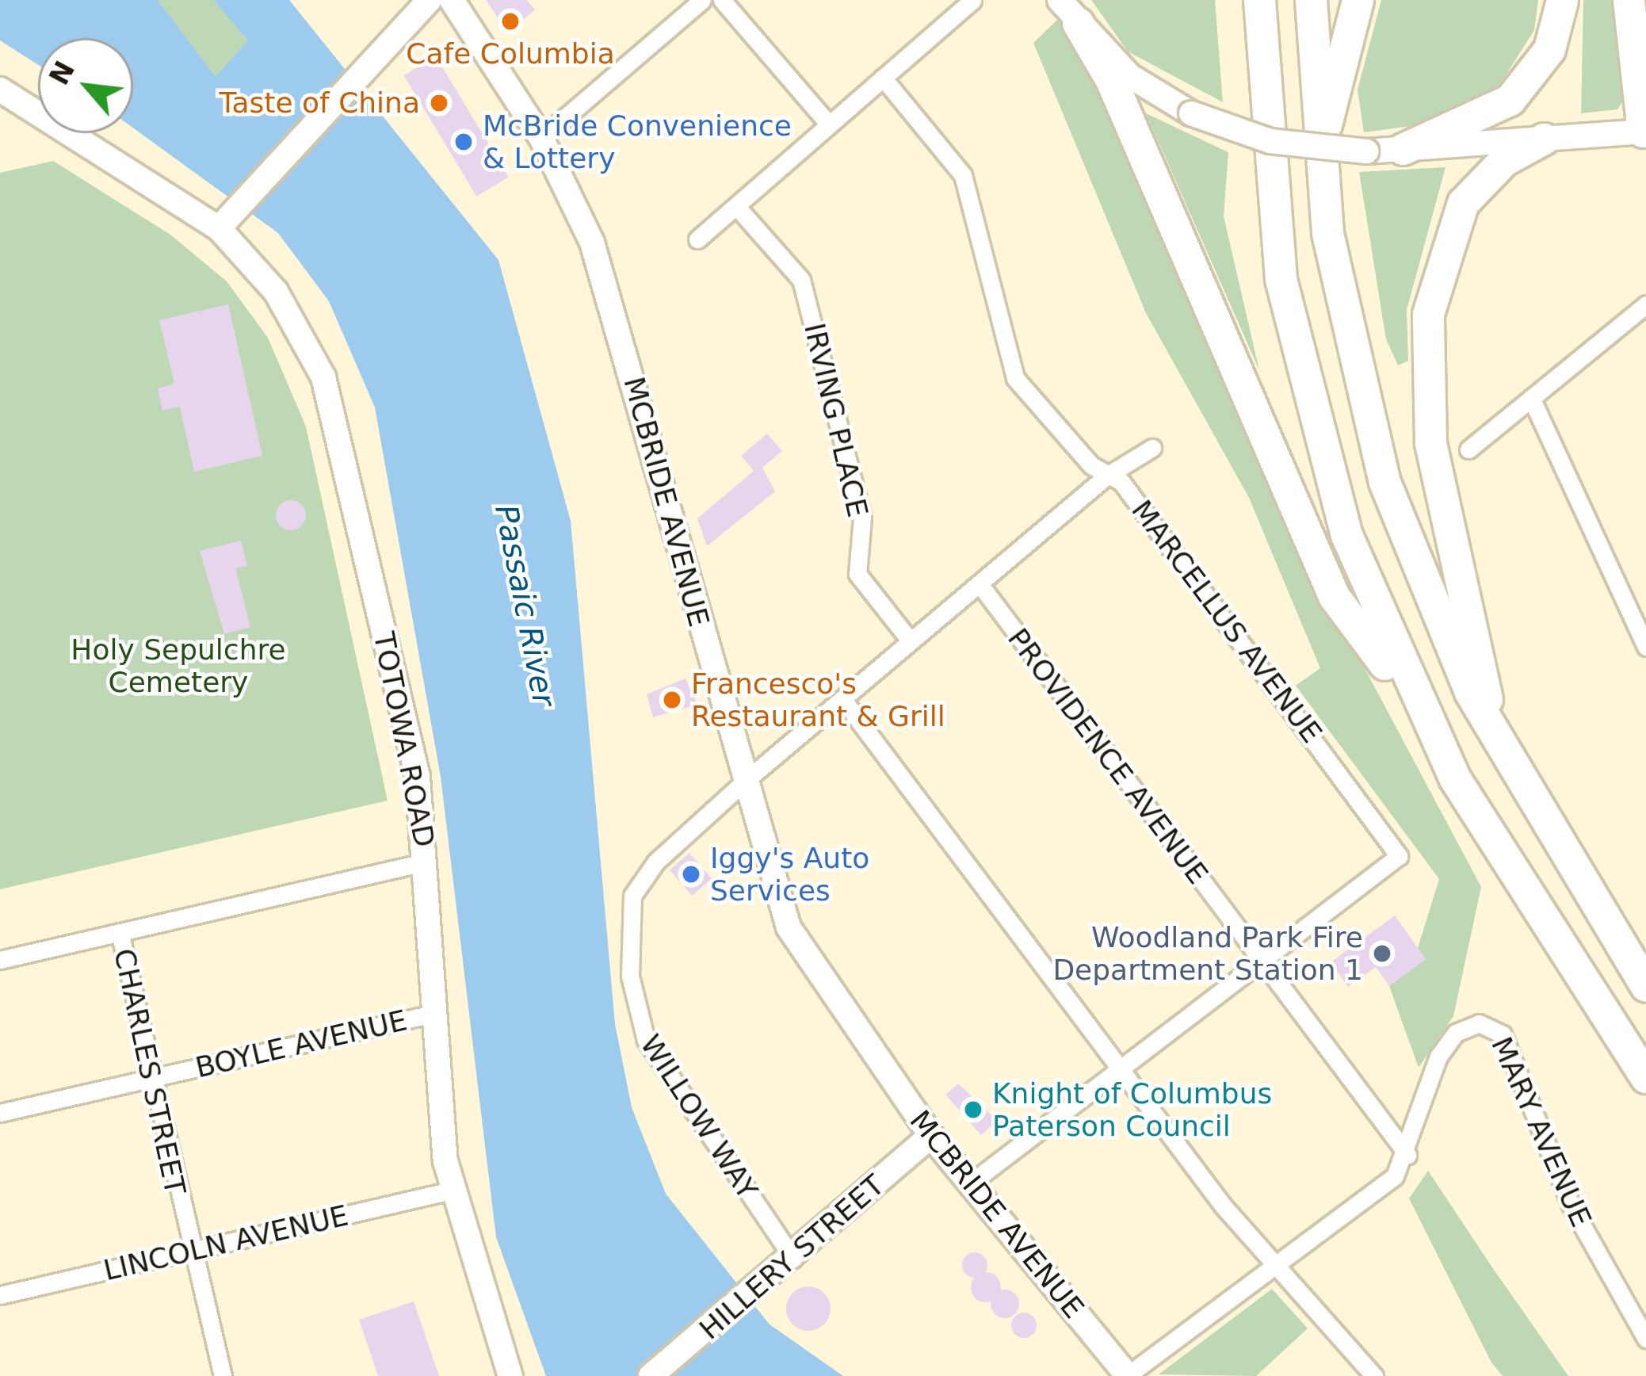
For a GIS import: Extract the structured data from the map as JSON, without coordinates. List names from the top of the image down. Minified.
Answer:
{"streets":{"street":["IRVING PLACE","MCBRIDE AVENUE","MARCELLUS AVENUE","TOTOWA ROAD","PROVIDENCE AVENUE","BOYLE AVENUE","CHARLES STREET","WILLOW WAY","MARY AVENUE","LINCOLN AVENUE","HILLERY STREET"]},"crossings":[["IRVING PLACE","WILLOW WAY"],["MCBRIDE AVENUE","WILLOW WAY"],["MCBRIDE AVENUE","HILLERY STREET"],["MARCELLUS AVENUE","PROVIDENCE AVENUE"],["MARCELLUS AVENUE","WILLOW WAY"],["TOTOWA ROAD","BOYLE AVENUE"],["TOTOWA ROAD","LINCOLN AVENUE"],["PROVIDENCE AVENUE","WILLOW WAY"],["PROVIDENCE AVENUE","MARY AVENUE"],["BOYLE AVENUE","CHARLES STREET"],["CHARLES STREET","LINCOLN AVENUE"],["WILLOW WAY","HILLERY STREET"]],"water":["Passaic River"],"parks":["Holy Sepulchre Cemetery"],"places":["Cafe Columbia","Taste of China","McBride Convenience & Lottery","Francesco's Restaurant & Grill","Iggy's Auto Services","Woodland Park Fire Department Station 1","Knight of Columbus Paterson Council"],"north":"top left"}
